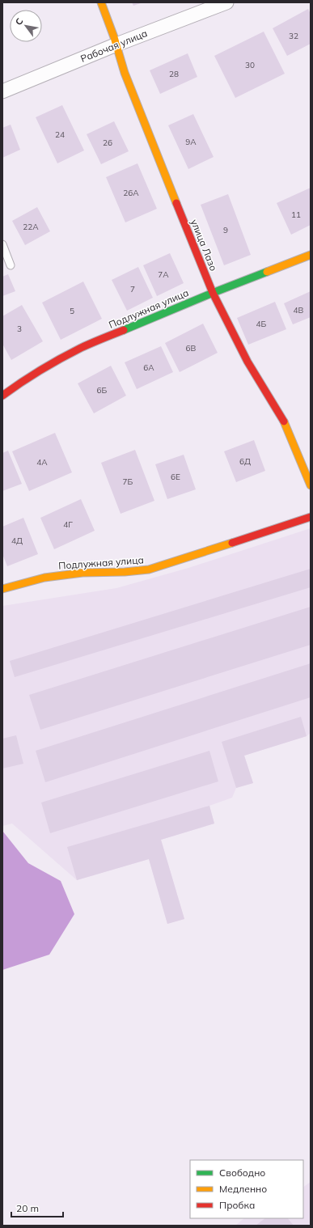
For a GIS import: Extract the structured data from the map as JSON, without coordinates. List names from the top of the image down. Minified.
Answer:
{"streets":{"street":["Рабочая улица","улица Лазо","Подлужная улица"]},"crossings":[["Рабочая улица","улица Лазо"],["улица Лазо","Подлужная улица"]],"house_numbers":["32","30","28","24","9А","26","26А","11","22А","9","7А","7","4В","5","4Б","3","6В","6А","6Б","6Д","4А","6Е","7Б","4Г","4Д"],"legend":["Свободно","Медленно","Пробка"],"scale_bar":"20 m","north":"top left"}
